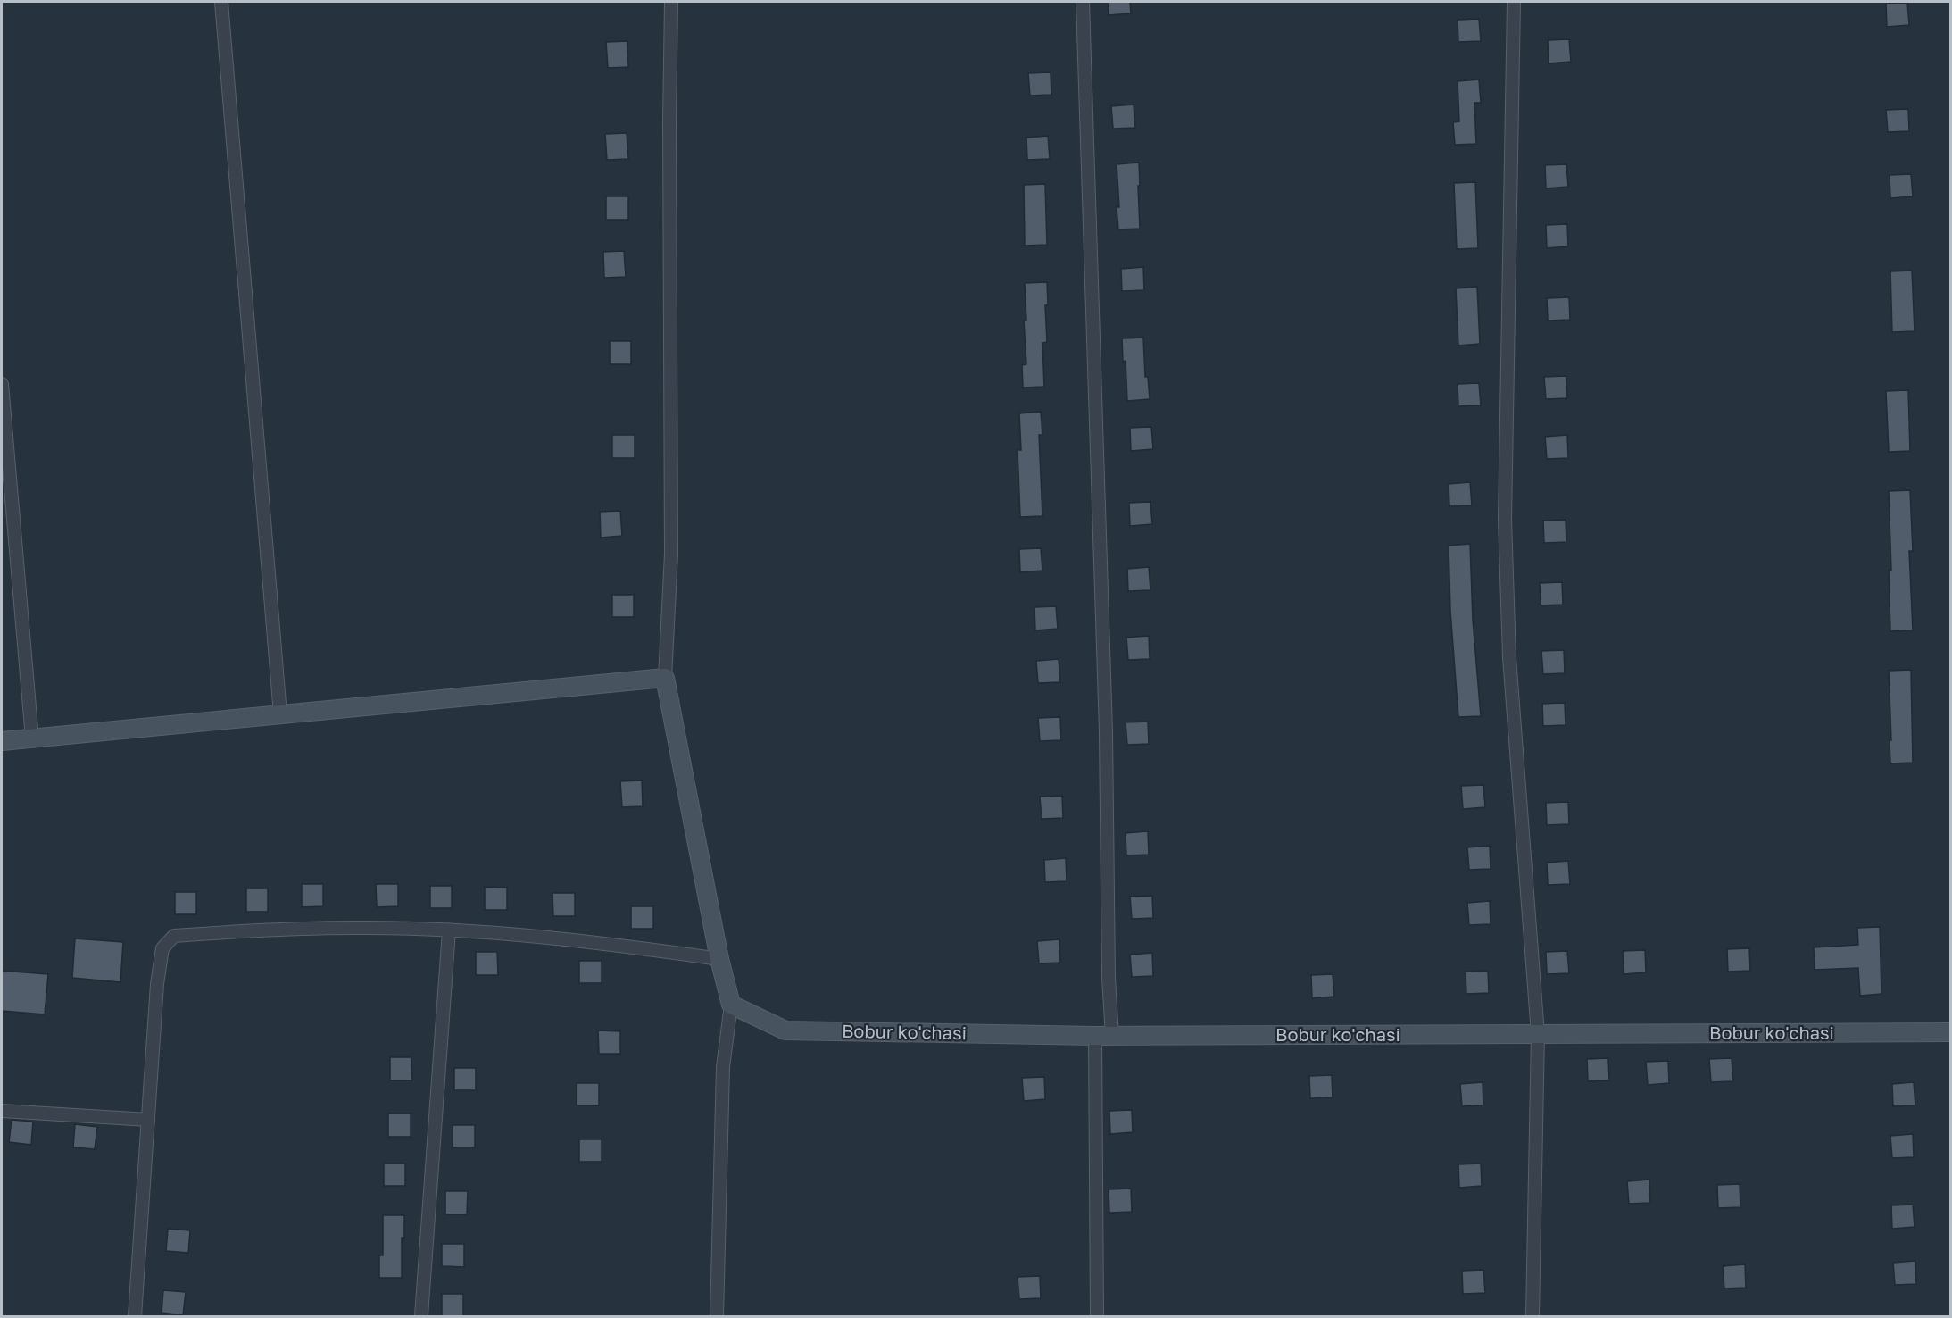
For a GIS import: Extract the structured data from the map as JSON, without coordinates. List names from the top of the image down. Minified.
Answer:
{"streets":{"street":["Bobur ko'chasi"]}}
